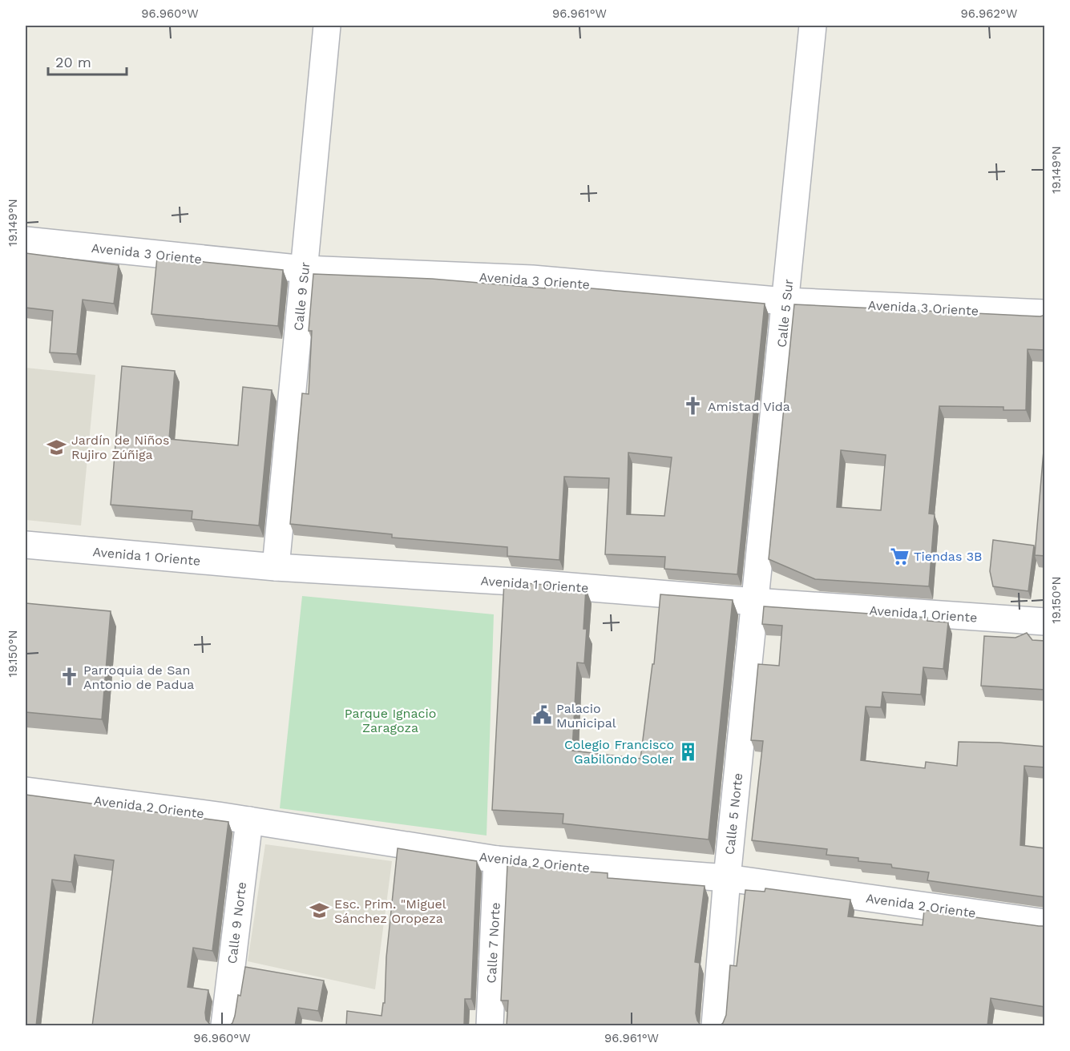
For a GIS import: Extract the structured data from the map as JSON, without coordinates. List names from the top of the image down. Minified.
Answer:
{"streets":{"street":["Avenida 3 Oriente","Calle 9 Sur","Calle 5 Sur","Avenida 1 Oriente","Avenida 2 Oriente","Calle 5 Norte","Calle 9 Norte","Calle 7 Norte"]},"crossings":[["Avenida 3 Oriente","Calle 9 Sur"],["Avenida 3 Oriente","Calle 5 Sur"],["Calle 9 Sur","Avenida 1 Oriente"],["Calle 5 Sur","Avenida 1 Oriente"],["Calle 5 Sur","Calle 5 Norte"],["Avenida 1 Oriente","Calle 5 Norte"],["Avenida 2 Oriente","Calle 5 Norte"],["Avenida 2 Oriente","Calle 9 Norte"],["Avenida 2 Oriente","Calle 7 Norte"]],"parks":["Parque Ignacio Zaragoza"],"places":{"church":["Amistad Vida","Parroquia de San Antonio de Padua"],"school or university":["Jardín de Niños Rujiro Zúñiga","Esc. Prim. \"Miguel Sánchez Oropeza"],"supermarket":["Tiendas 3B"],"public building":["Palacio Municipal"],"building":["Colegio Francisco Gabilondo Soler"]},"scale_bar":"20 m","coordinates":["96.960°W","96.961°W","96.962°W","19.149°N","19.150°N"]}
